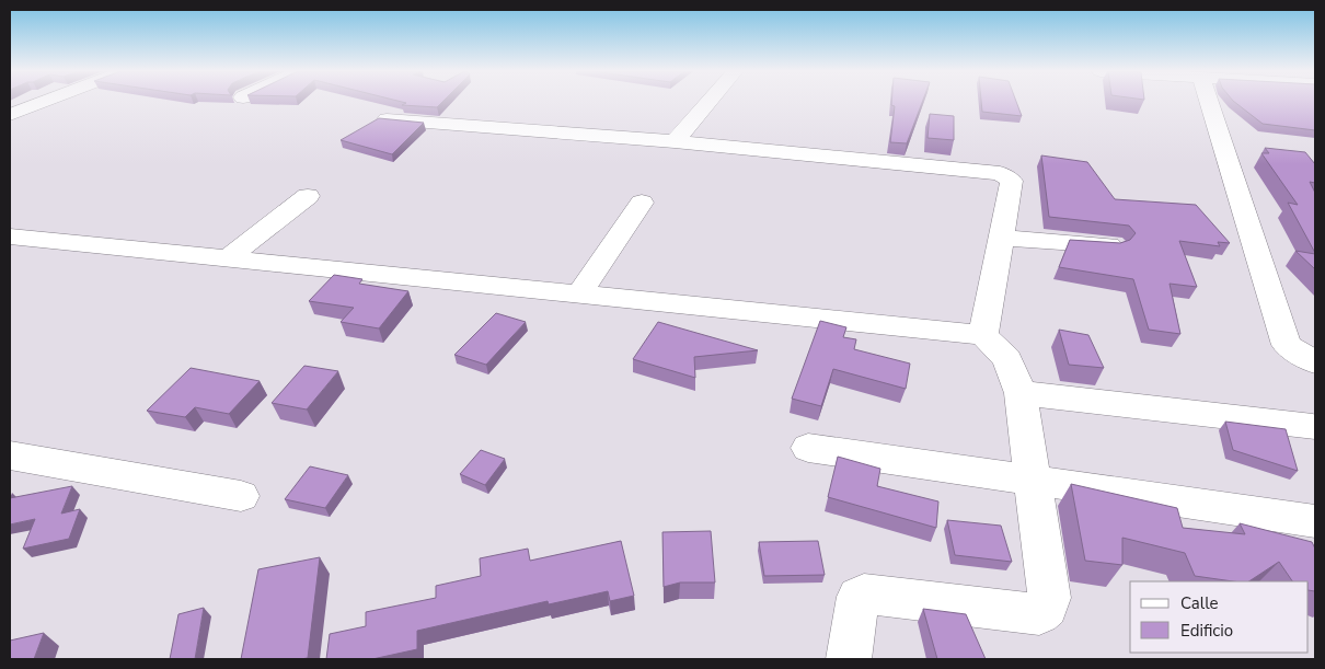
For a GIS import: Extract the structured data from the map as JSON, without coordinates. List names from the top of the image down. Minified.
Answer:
{"legend":["Calle","Edificio"]}
